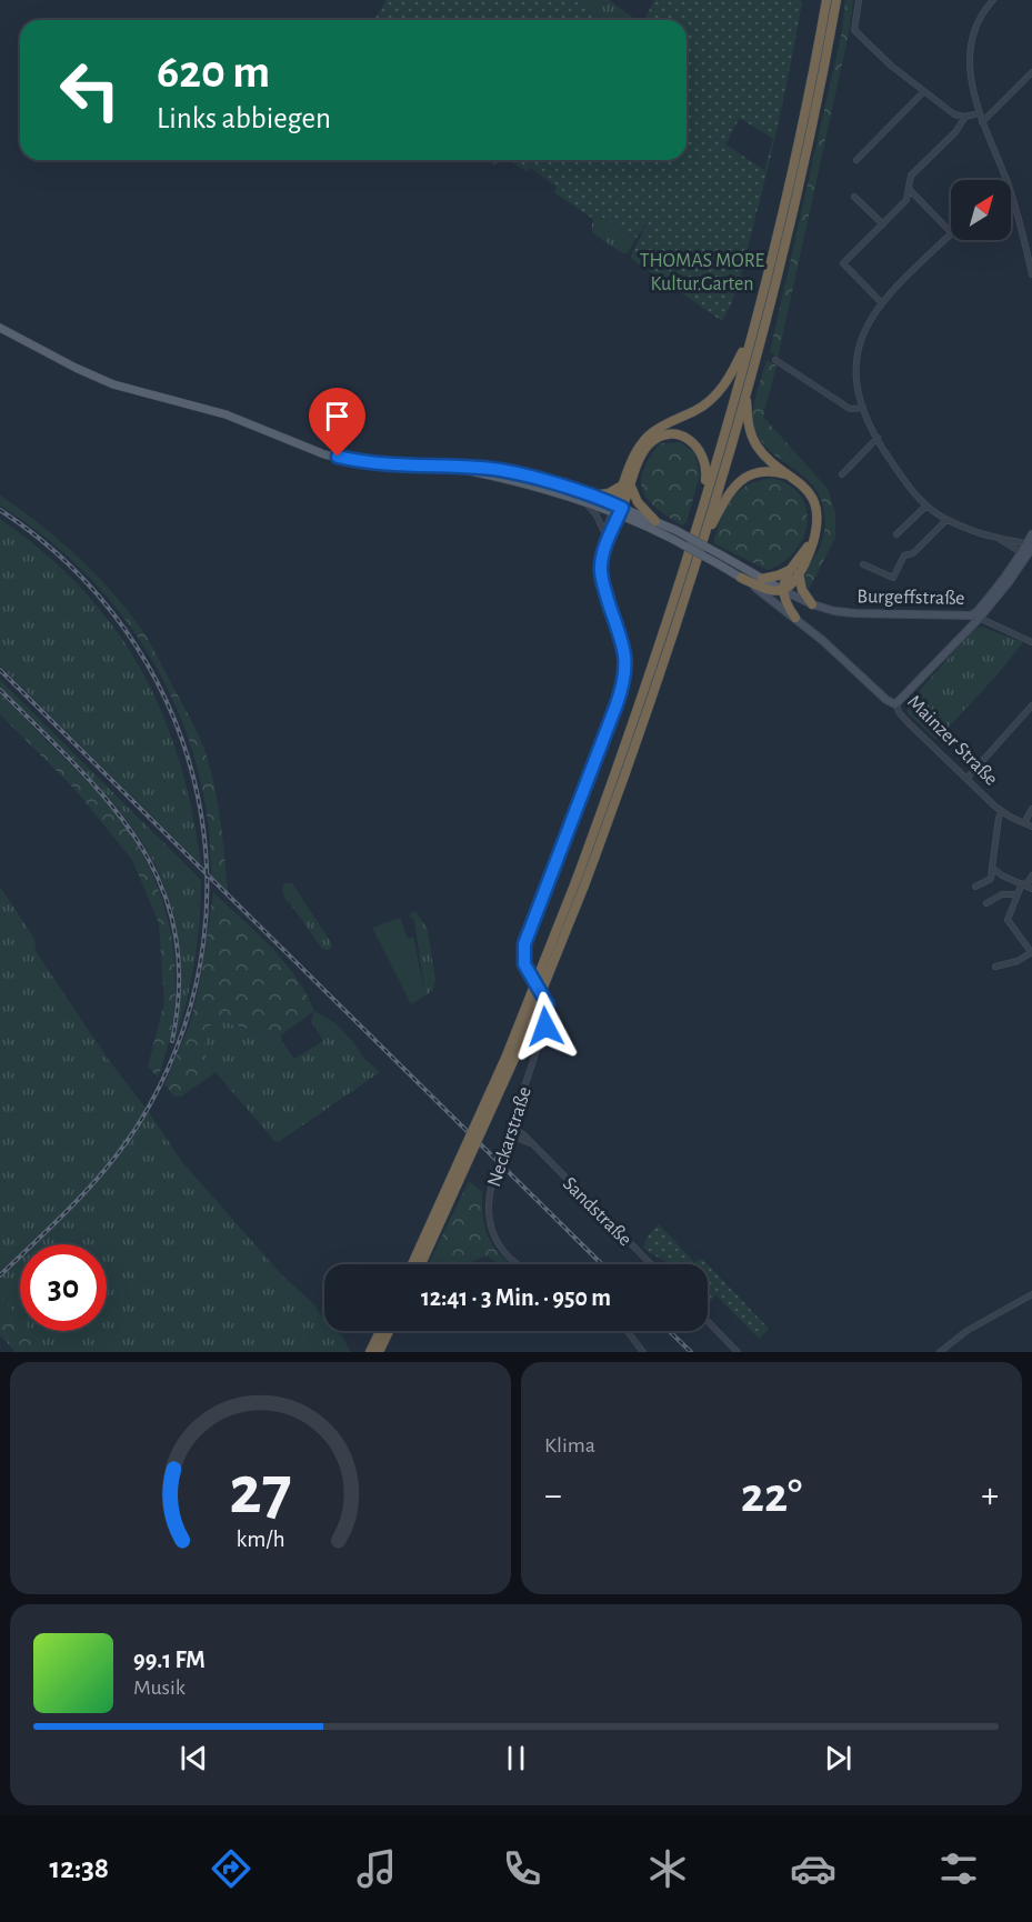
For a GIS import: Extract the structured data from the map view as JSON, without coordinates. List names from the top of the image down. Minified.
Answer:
{"streets":{"main road":["Burgeffstraße","Mainzer Straße"],"street":["Neckarstraße","Sandstraße"]},"crossings":[["Neckarstraße","Sandstraße"]],"parks":["THOMAS MORE Kultur.Garten"],"north":"top right","page":{"turn":["620 m","Links abbiegen"],"limit":"30","trip":"12:41 · 3 Min. · 950 m","tile":"Klima","heat":["−","22°","+"],"song":["99.1 FM","Musik"],"tabs":"12:38","gauge":["27","km/h"]}}
